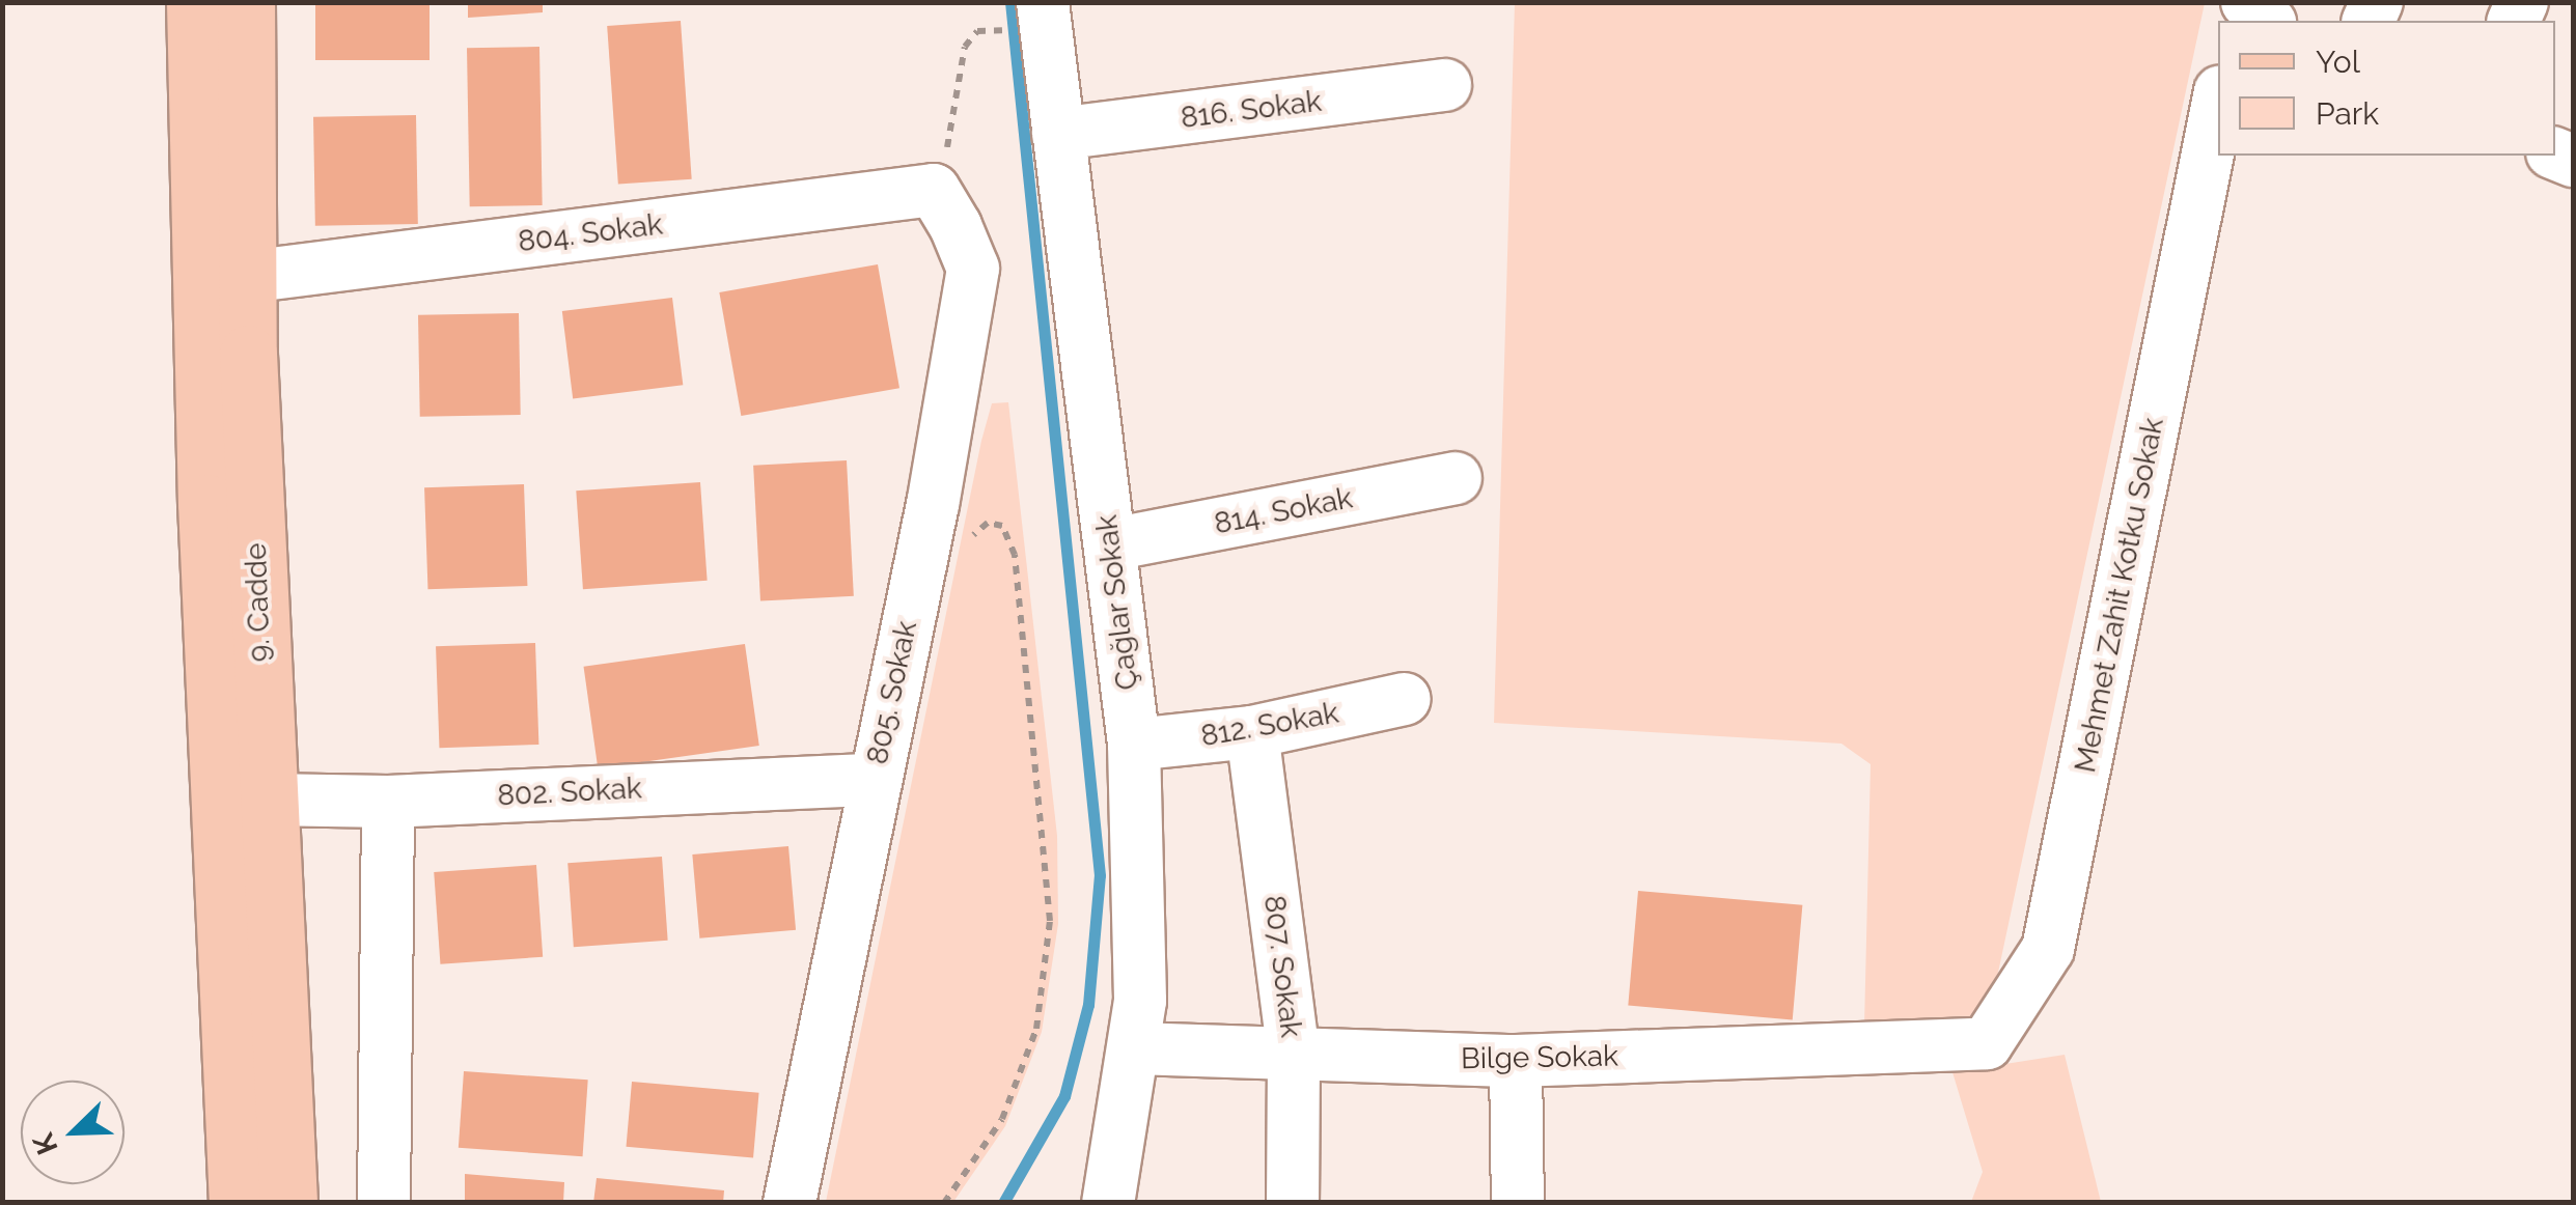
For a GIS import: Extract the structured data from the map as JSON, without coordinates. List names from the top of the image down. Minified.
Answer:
{"streets":{"main road":["9. Cadde"],"street":["816. Sokak","804. Sokak","814. Sokak","Mehmet Zahit Kotku Sokak","Çağlar Sokak","805. Sokak","812. Sokak","802. Sokak","807. Sokak","Bilge Sokak"]},"crossings":[["816. Sokak","Çağlar Sokak"],["804. Sokak","9. Cadde"],["804. Sokak","805. Sokak"],["814. Sokak","Çağlar Sokak"],["Mehmet Zahit Kotku Sokak","Bilge Sokak"],["9. Cadde","802. Sokak"],["Çağlar Sokak","812. Sokak"],["Çağlar Sokak","Bilge Sokak"],["805. Sokak","802. Sokak"],["812. Sokak","807. Sokak"],["807. Sokak","Bilge Sokak"]],"legend":["Yol","Park"],"north":"bottom left"}
